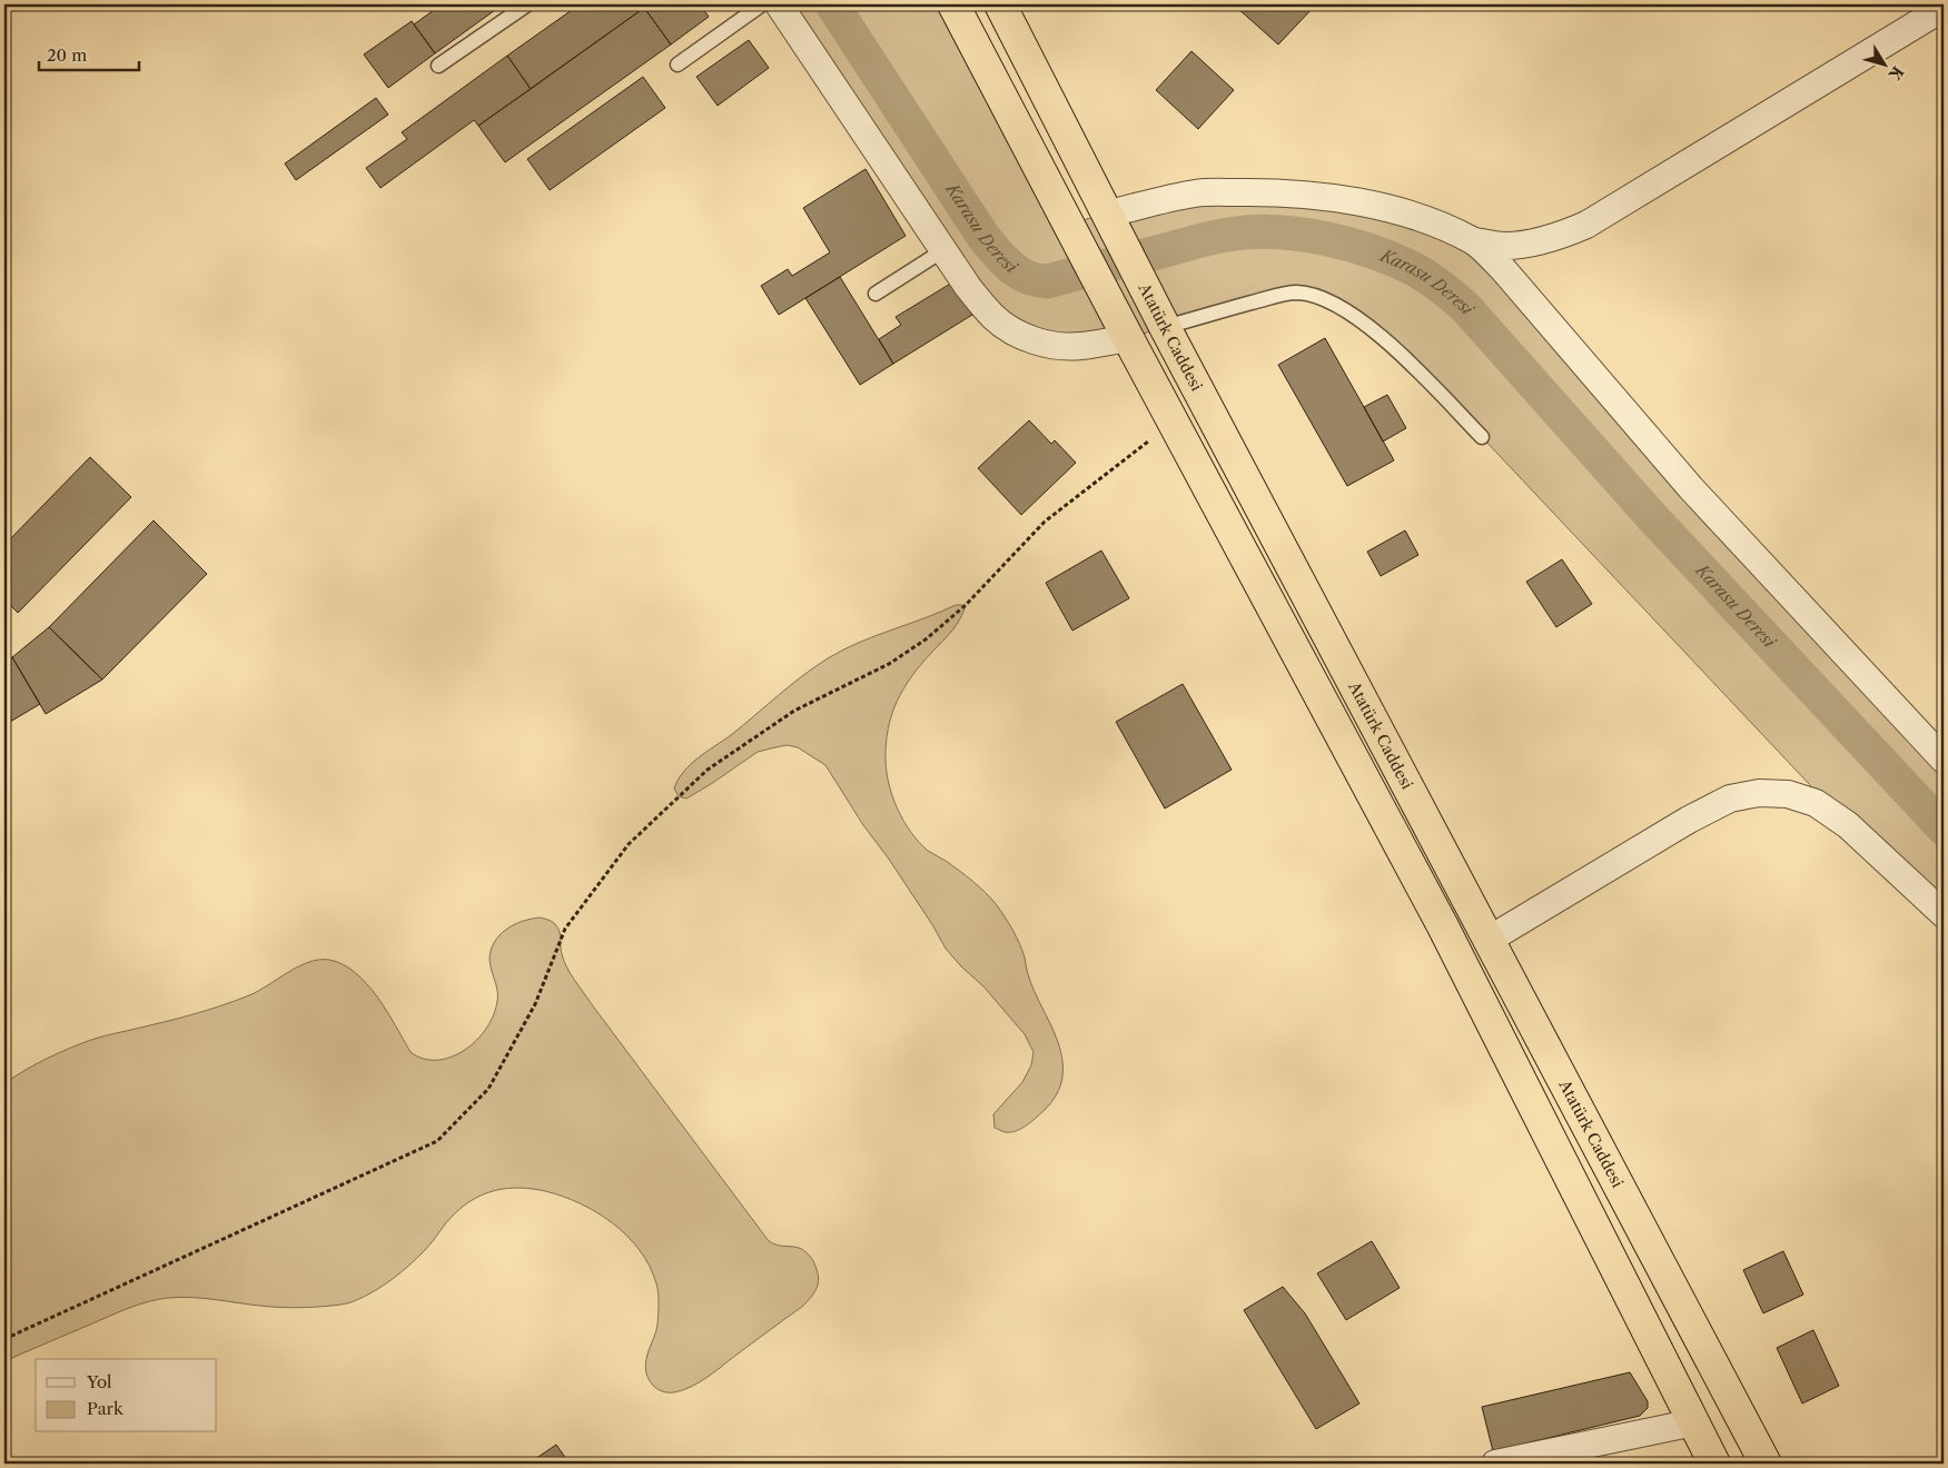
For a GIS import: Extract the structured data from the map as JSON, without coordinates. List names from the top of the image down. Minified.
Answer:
{"streets":{"highway":["Atatürk Caddesi"]},"water":["Karasu Deresi"],"legend":["Yol","Park"],"scale_bar":"20 m","north":"bottom right"}
